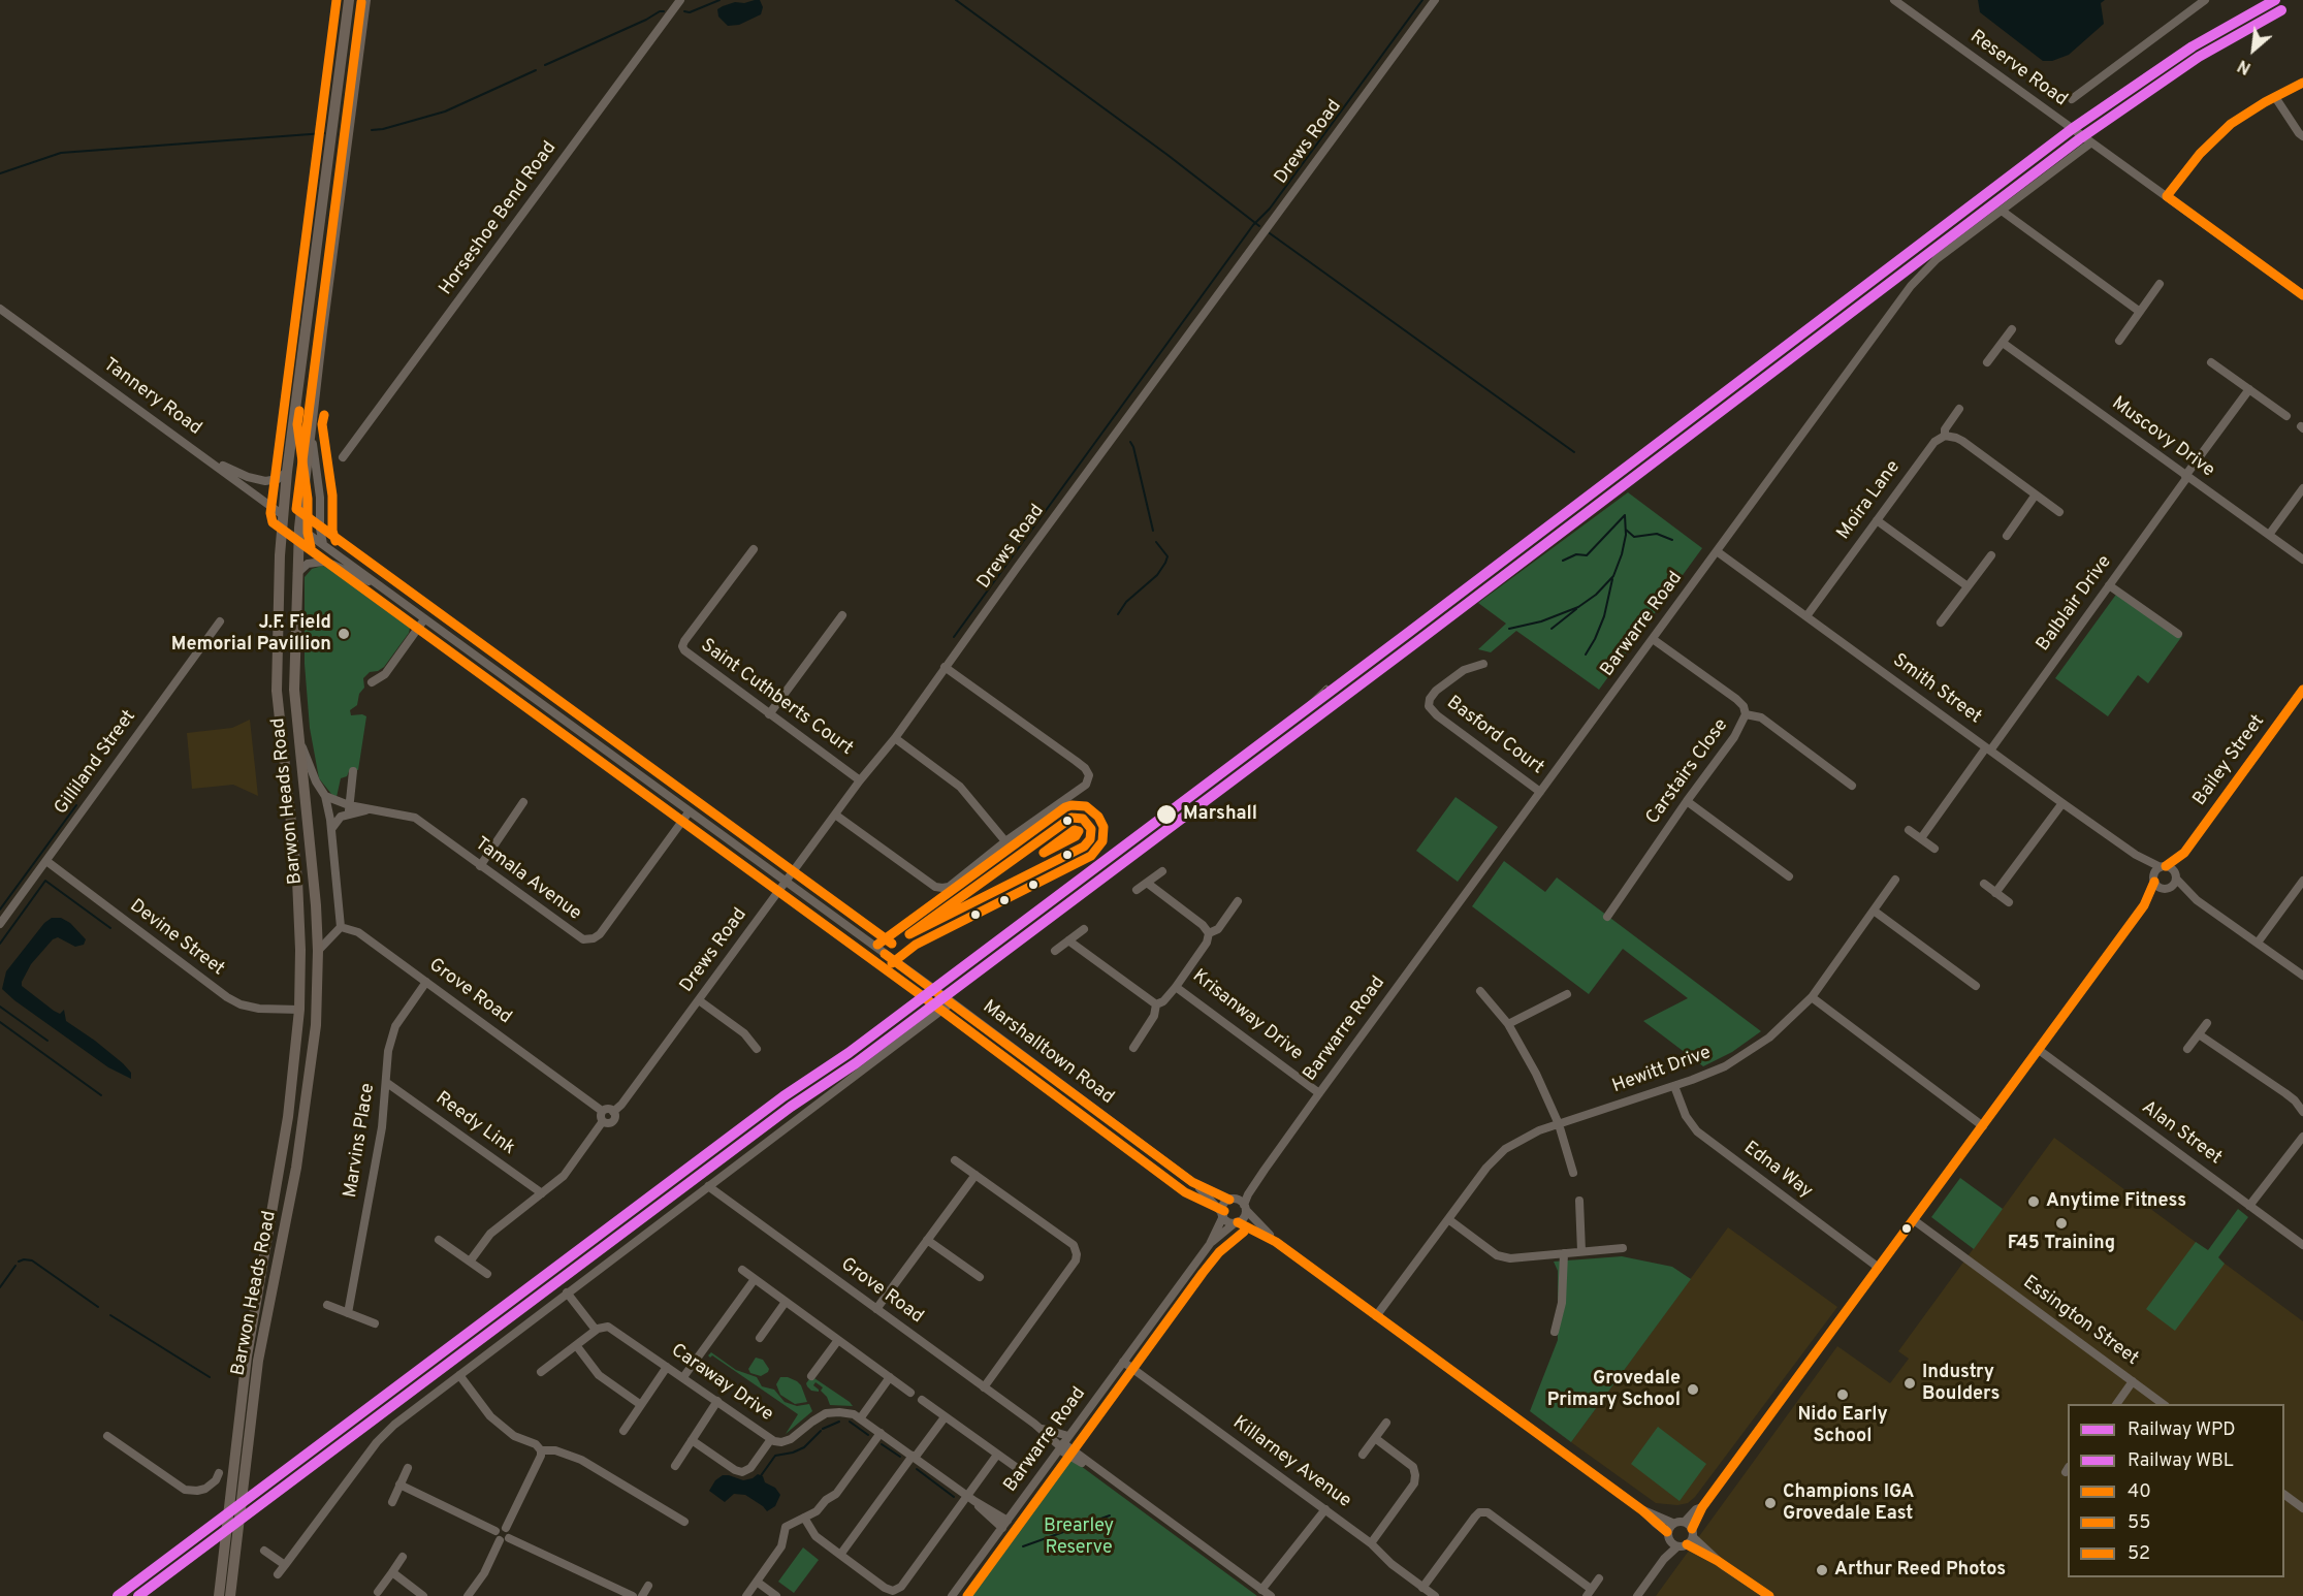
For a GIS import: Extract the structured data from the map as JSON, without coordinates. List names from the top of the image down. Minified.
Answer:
{"streets":{"main road":["Barwon Heads Road","Marshalltown Road"],"street":["Reserve Road","Drews Road","Horseshoe Bend Road","Tannery Road","Muscovy Drive","Moira Lane","Balblair Drive","Barwarre Road","Smith Street","Saint Cuthberts Court","Basford Court","Bailey Street","Gilliland Street","Carstairs Close","Tamala Avenue","Devine Street","Grove Road","Krisanway Drive","Hewitt Drive","Reedy Link","Alan Street","Marvins Place","Edna Way","Essington Street","Caraway Drive","Killarney Avenue"]},"crossings":[["Reserve Road","Barwarre Road"],["Drews Road","Saint Cuthberts Court"],["Drews Road","Grove Road"],["Drews Road","Marshalltown Road"],["Tannery Road","Barwon Heads Road"],["Tannery Road","Marshalltown Road"],["Muscovy Drive","Balblair Drive"],["Moira Lane","Smith Street"],["Balblair Drive","Smith Street"],["Barwarre Road","Smith Street"],["Barwarre Road","Basford Court"],["Barwarre Road","Carstairs Close"],["Barwarre Road","Grove Road"],["Barwarre Road","Krisanway Drive"],["Barwarre Road","Marshalltown Road"],["Barwarre Road","Caraway Drive"],["Barwarre Road","Killarney Avenue"],["Smith Street","Bailey Street"],["Bailey Street","Marshalltown Road"],["Bailey Street","Alan Street"],["Bailey Street","Edna Way"],["Bailey Street","Essington Street"],["Gilliland Street","Devine Street"],["Barwon Heads Road","Devine Street"],["Barwon Heads Road","Marshalltown Road"],["Tamala Avenue","Marshalltown Road"],["Grove Road","Marvins Place"],["Marshalltown Road","Hewitt Drive"],["Hewitt Drive","Edna Way"],["Reedy Link","Marvins Place"]],"parks":["Brearley Reserve"],"places":["J.F. Field Memorial Pavillion","Marshall","Anytime Fitness","F45 Training","Industry Boulders","Grovedale Primary School","Nido Early School","Champions IGA Grovedale East","Arthur Reed Photos"],"lines":["rail line WPD","transit line 55","transit line 52","rail line WBL","transit line 40"],"legend":["Railway WPD","Railway WBL","40","55","52"],"north":"bottom left"}
